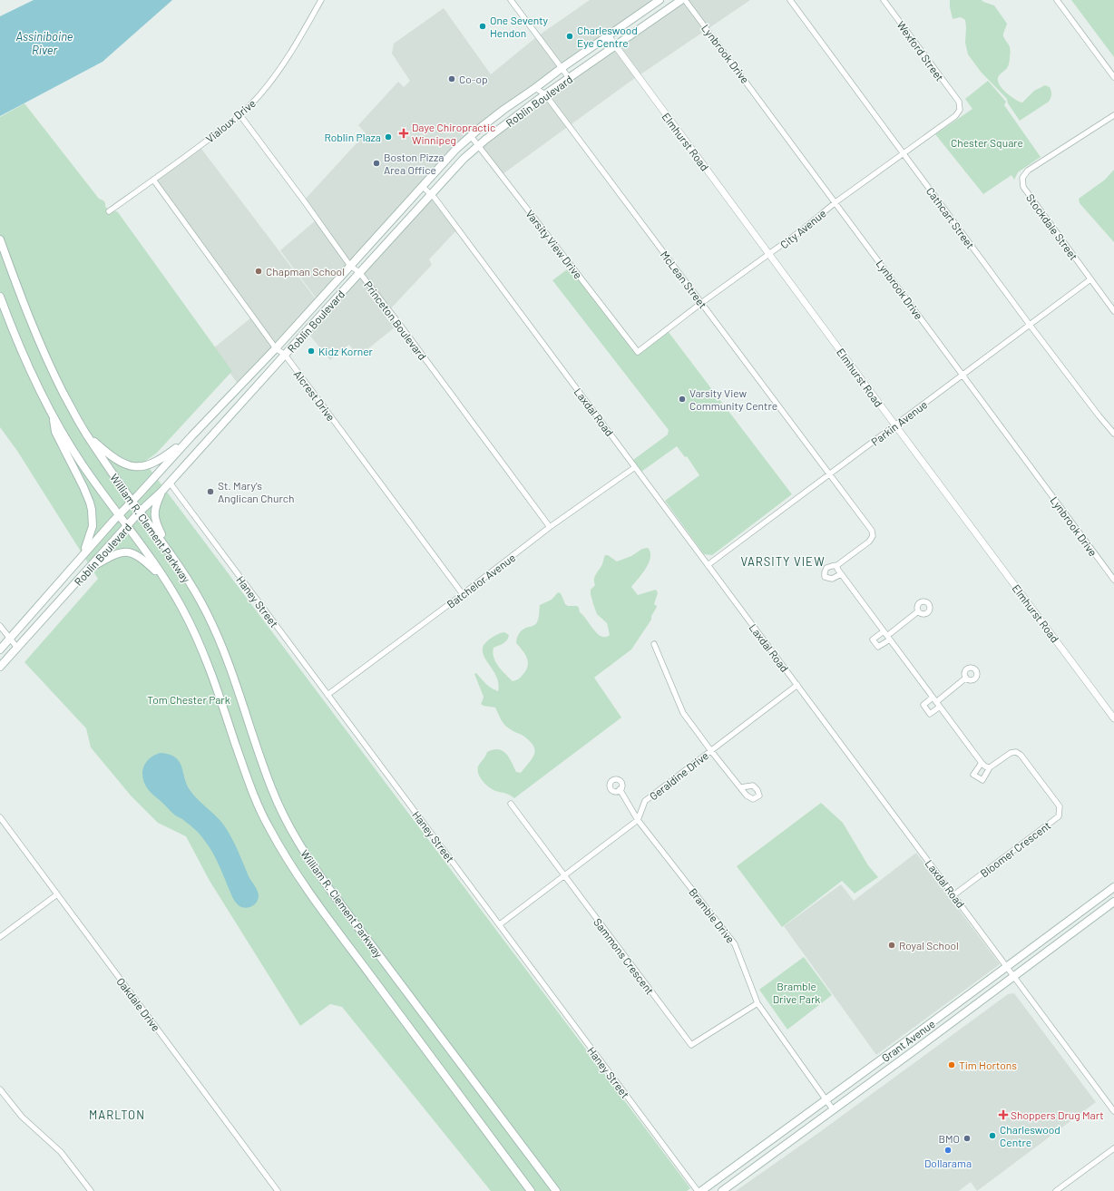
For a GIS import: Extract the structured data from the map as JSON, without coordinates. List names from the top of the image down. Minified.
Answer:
{"streets":{"main road":["Roblin Boulevard","William R. Clement Parkway","Grant Avenue"],"street":["Wexford Street","Lynbrook Drive","Vialoux Drive","Elmhurst Road","Cathcart Street","Stockdale Street","City Avenue","Varsity View Drive","McLean Street","Princeton Boulevard","Alcrest Drive","Laxdal Road","Parkin Avenue","Batchelor Avenue","Haney Street","Geraldine Drive","Bloomer Crescent","Bramble Drive","Sammons Crescent","Oakdale Drive"]},"crossings":[["Wexford Street","City Avenue"],["Lynbrook Drive","City Avenue"],["Lynbrook Drive","Parkin Avenue"],["Roblin Boulevard","Elmhurst Road"],["Roblin Boulevard","Varsity View Drive"],["Roblin Boulevard","McLean Street"],["Roblin Boulevard","Princeton Boulevard"],["Roblin Boulevard","Alcrest Drive"],["Roblin Boulevard","Laxdal Road"],["Roblin Boulevard","William R. Clement Parkway"],["Roblin Boulevard","Haney Street"],["Vialoux Drive","Princeton Boulevard"],["Vialoux Drive","Alcrest Drive"],["Elmhurst Road","City Avenue"],["Elmhurst Road","Parkin Avenue"],["Cathcart Street","City Avenue"],["Cathcart Street","Parkin Avenue"],["Stockdale Street","Parkin Avenue"],["City Avenue","Varsity View Drive"],["City Avenue","McLean Street"],["McLean Street","Parkin Avenue"],["Princeton Boulevard","Batchelor Avenue"],["Alcrest Drive","Batchelor Avenue"],["Laxdal Road","Parkin Avenue"],["Laxdal Road","Batchelor Avenue"],["Laxdal Road","Geraldine Drive"],["Laxdal Road","Bloomer Crescent"],["Laxdal Road","Grant Avenue"],["Batchelor Avenue","Haney Street"],["Geraldine Drive","Bramble Drive"],["Bramble Drive","Sammons Crescent"],["Bramble Drive","Grant Avenue"]],"districts":["VARSITY VIEW","MARLTON"],"water":["Assiniboine River"],"parks":["Chester Square","Tom Chester Park","Bramble Drive Park"],"places":{"other":["One Seventy Hendon","Charleswood Eye Centre","Co-op","Roblin Plaza","Boston Pizza Area Office","Chapman School","Kidz Korner","Varsity View Community Centre","St. Mary's Anglican Church","Royal School","Tim Hortons","Charleswood Centre","BMO","Dollarama"],"health":["Daye Chiropractic Winnipeg","Shoppers Drug Mart"]}}
